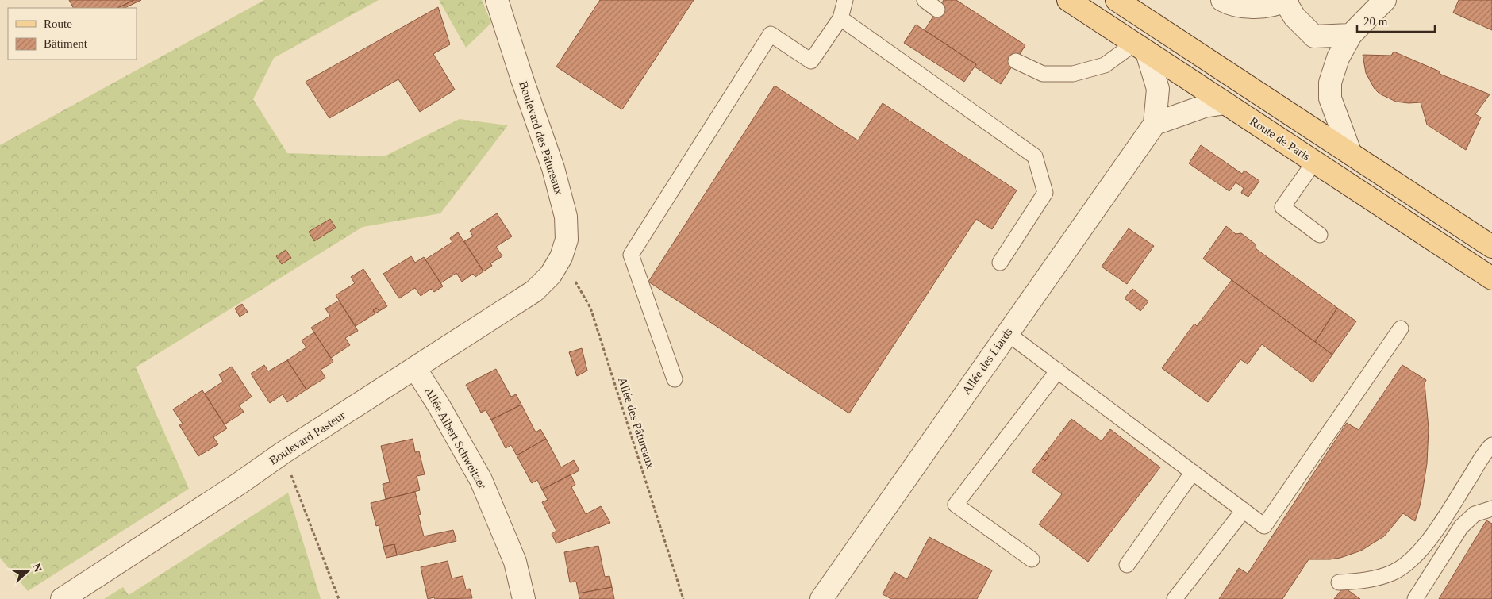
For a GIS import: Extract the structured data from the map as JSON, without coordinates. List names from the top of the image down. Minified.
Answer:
{"streets":{"main road":["Route de Paris"],"street":["Boulevard des Pâtureaux","Allée des Liards","Boulevard Pasteur","Allée Albert Schweitzer"],"path":["Allée des Pâtureaux"]},"crossings":[["Boulevard des Pâtureaux","Allée des Pâtureaux"],["Boulevard des Pâtureaux","Boulevard Pasteur"],["Route de Paris","Allée des Liards"],["Allée des Pâtureaux","Boulevard Pasteur"],["Boulevard Pasteur","Allée Albert Schweitzer"]],"legend":["Route","Bâtiment"],"scale_bar":"20 m","north":"right"}
